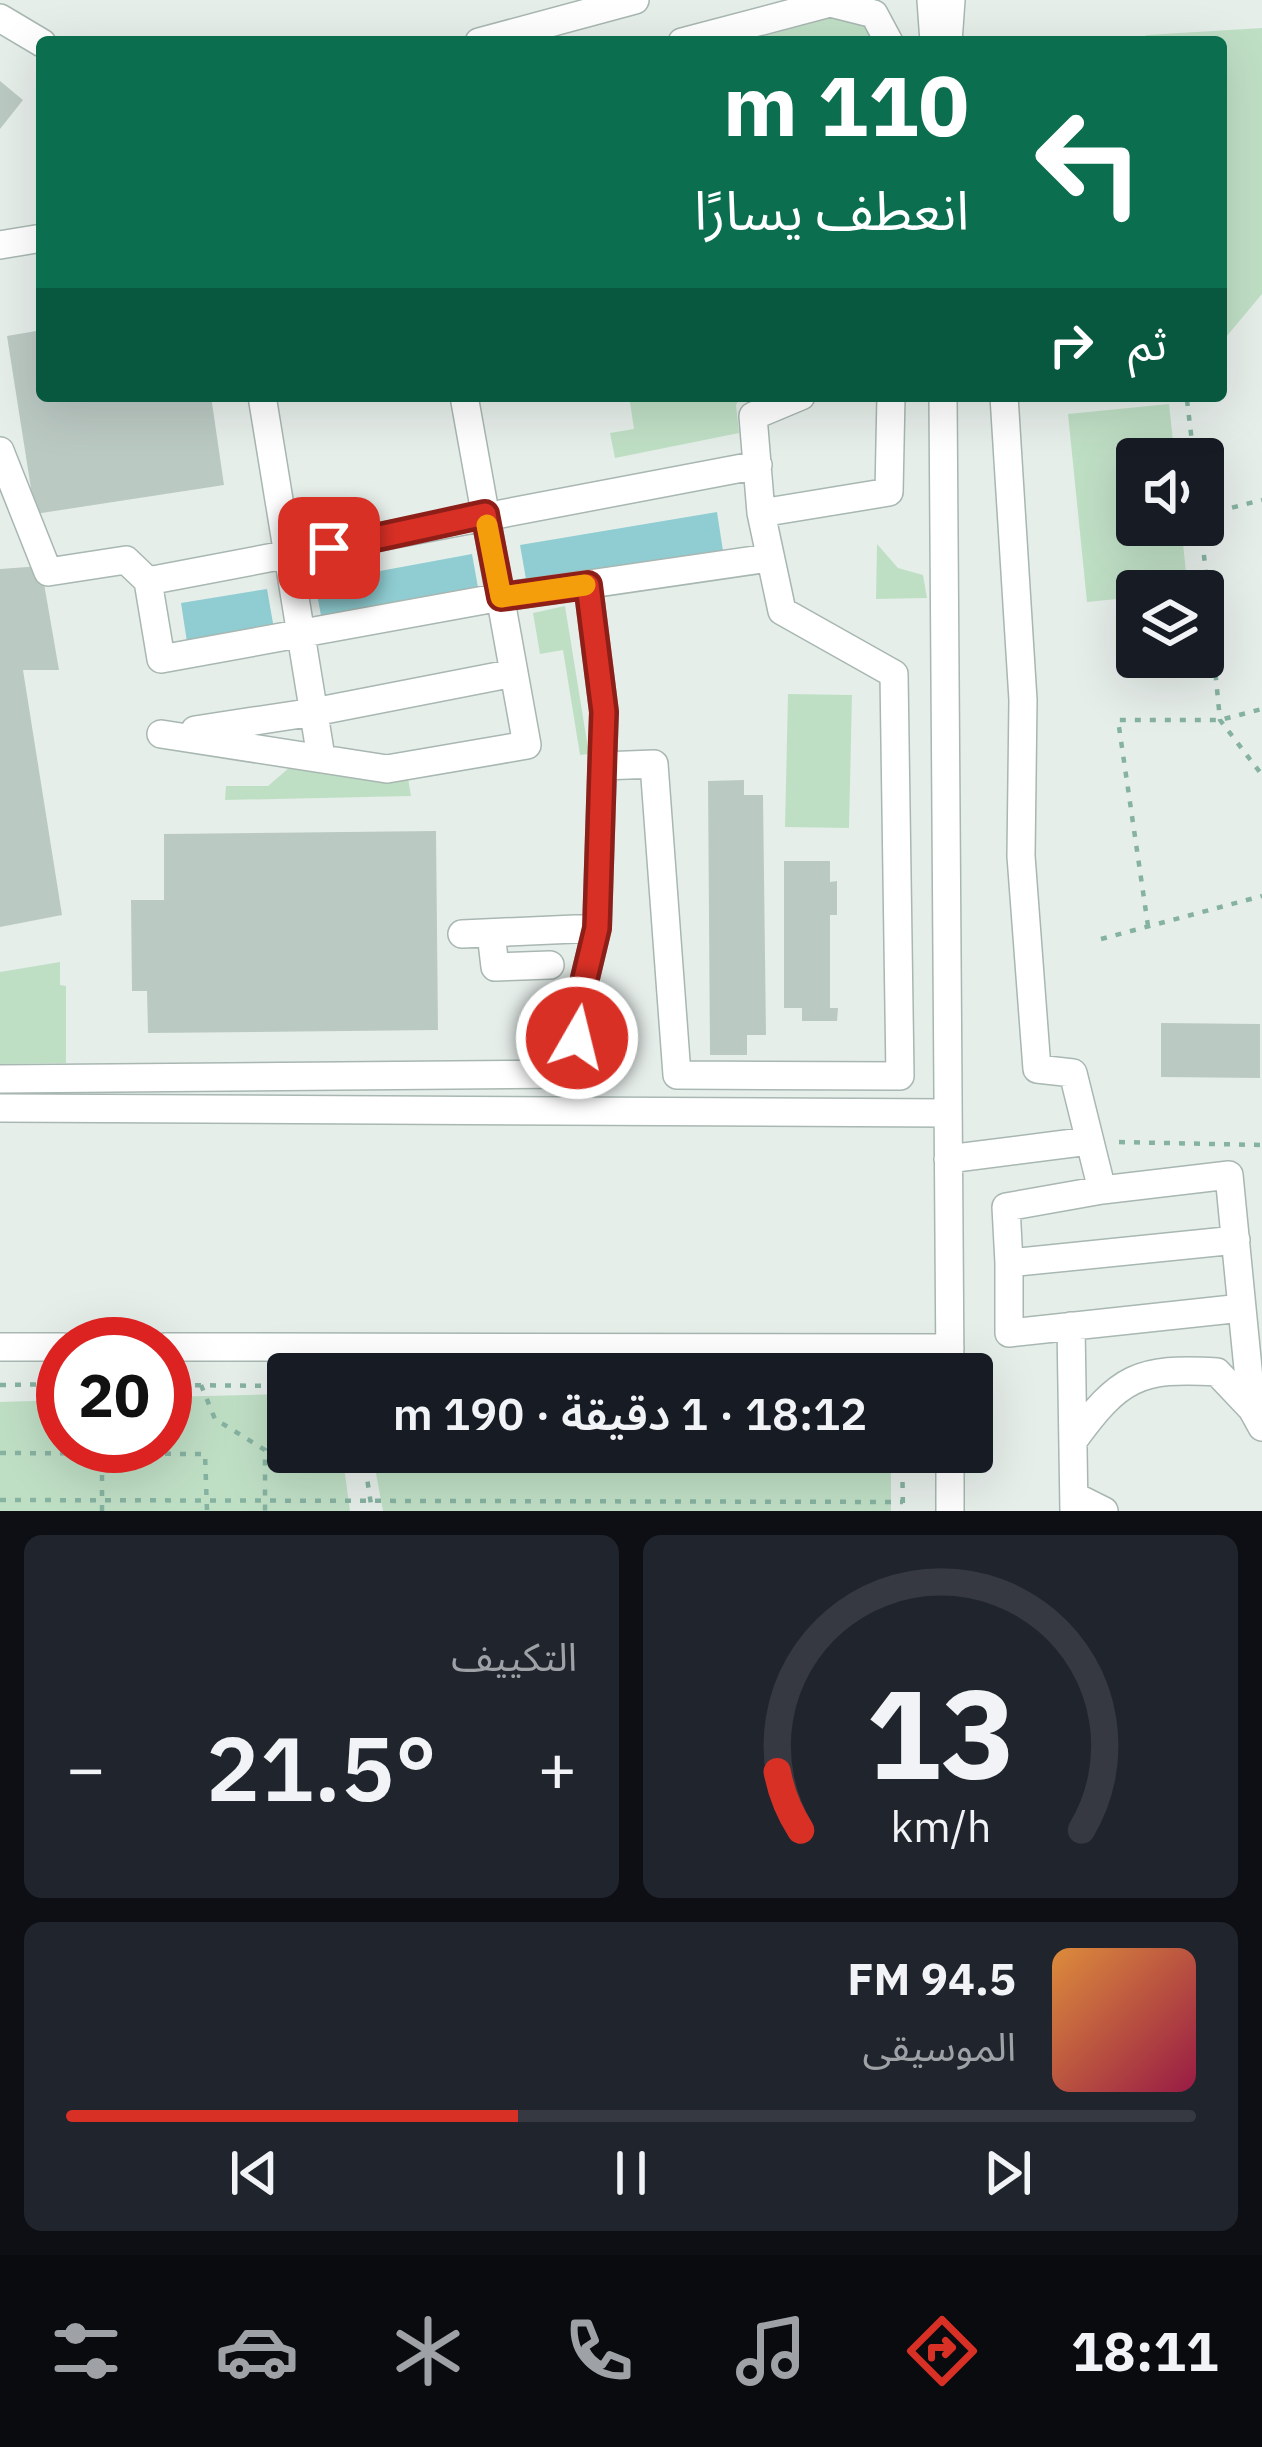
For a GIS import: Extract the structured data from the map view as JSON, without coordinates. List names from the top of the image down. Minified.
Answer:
{"page":{"turn":["110 m","انعطف يسارًا"],"then":"ثم","limit":"20","trip":"18:12 · 1 دقيقة · 190 m","tile":"التكييف","heat":["−","21.5°","+"],"song":["94.5 FM","الموسيقى"],"tabs":"18:11","gauge":["13","km/h"]}}
